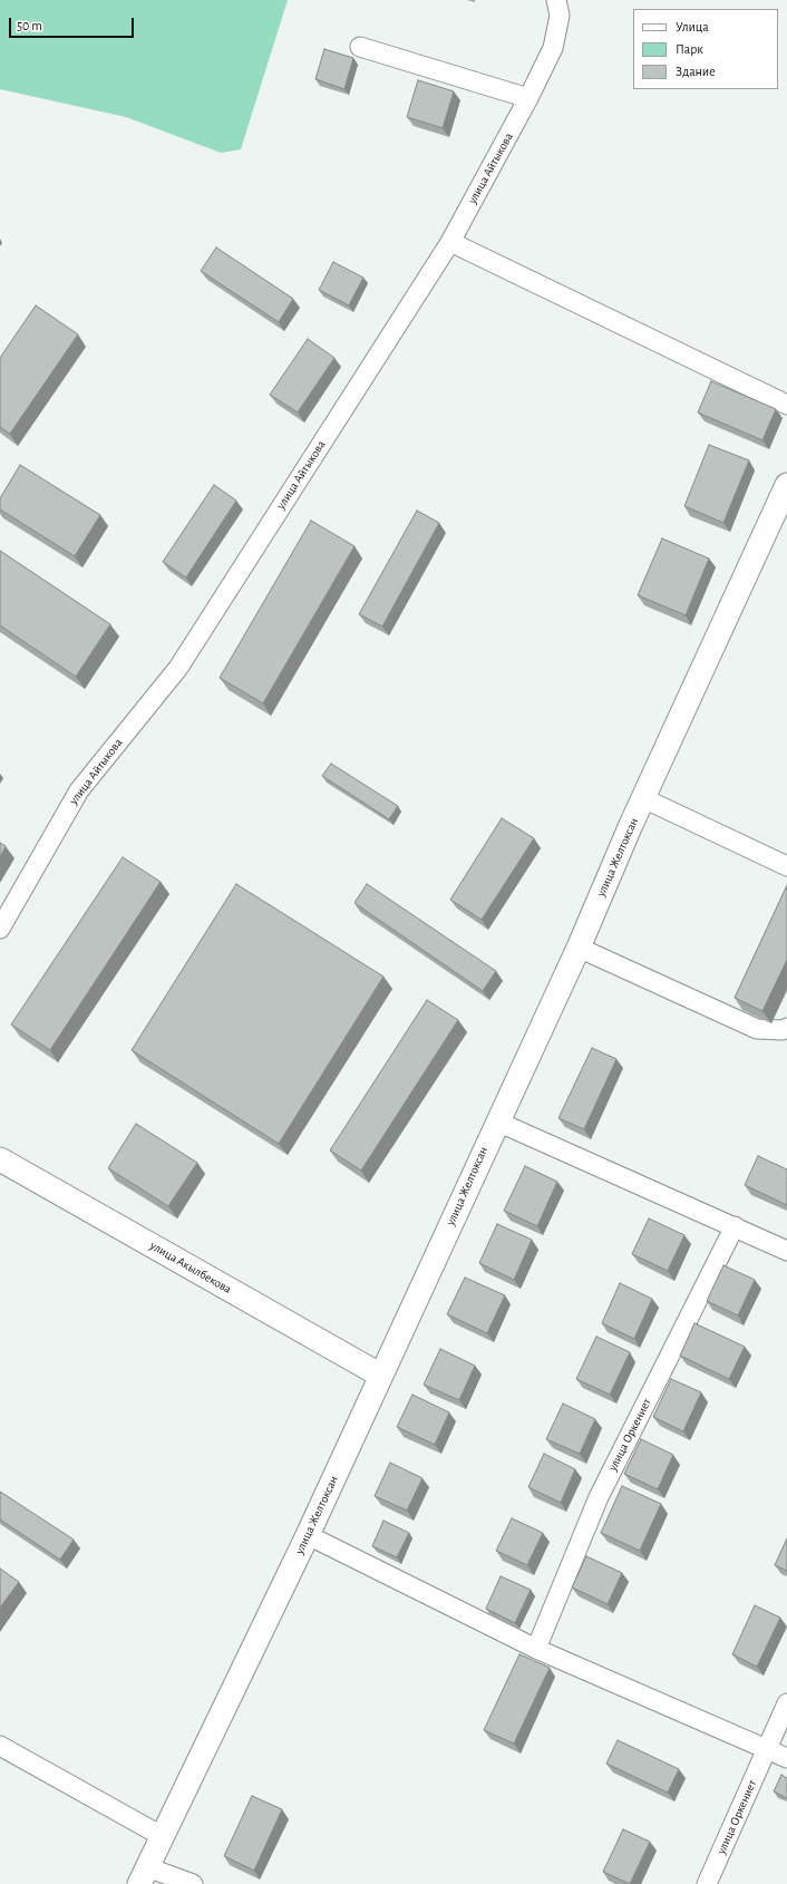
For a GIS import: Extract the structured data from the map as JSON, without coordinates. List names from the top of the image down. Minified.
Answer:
{"streets":{"street":["улица Айтыкова","улица Желтоксан","улица Акылбекова","улица Оркениет"]},"crossings":[["улица Желтоксан","улица Акылбекова"]],"legend":["Улица","Парк","Здание"],"scale_bar":"50 m"}
